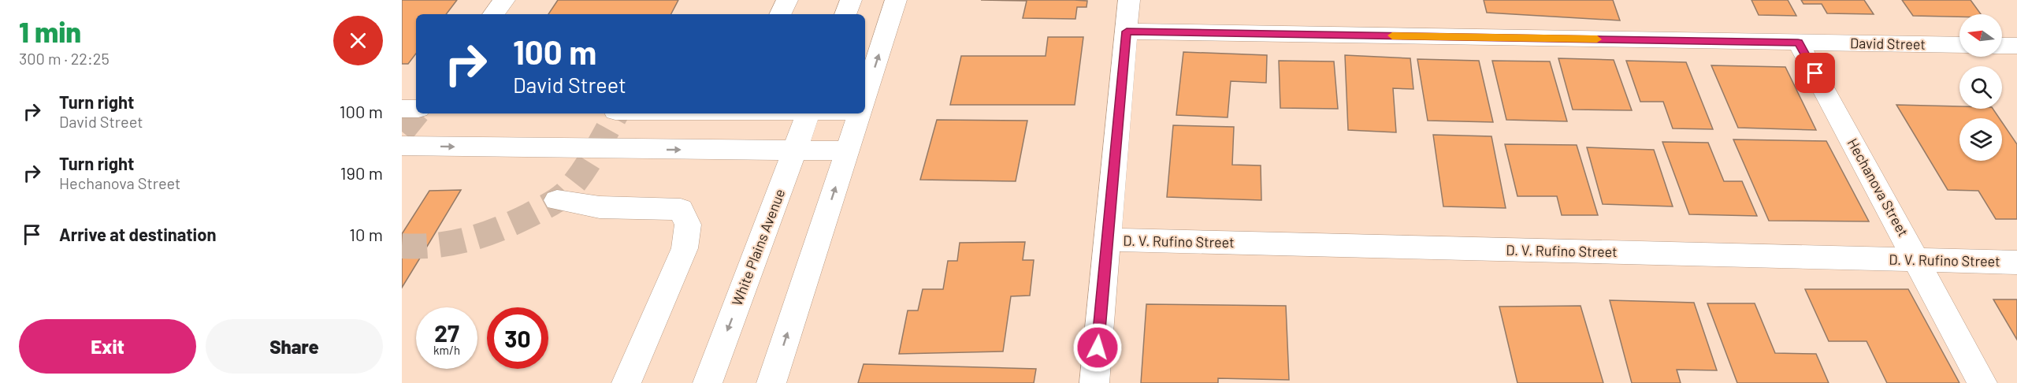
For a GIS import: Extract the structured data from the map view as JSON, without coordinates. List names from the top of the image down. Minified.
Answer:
{"streets":{"street":["David Street","Hechanova Street","D. V. Rufino Street","White Plains Avenue"]},"crossings":[["David Street","Hechanova Street"],["Hechanova Street","D. V. Rufino Street"]],"north":"left","page":{"heading":["1 min","300 m · 22:25"],"turn":["100 m","David Street"],"list":[{"name":"Turn right","note":"David Street","value":"100 m"},{"name":"Turn right","note":"Hechanova Street","value":"190 m"},{"name":"Arrive at destination","value":"10 m"}],"speed":"27 km/h","limit":"30","buttons":["Exit","Share"]}}
